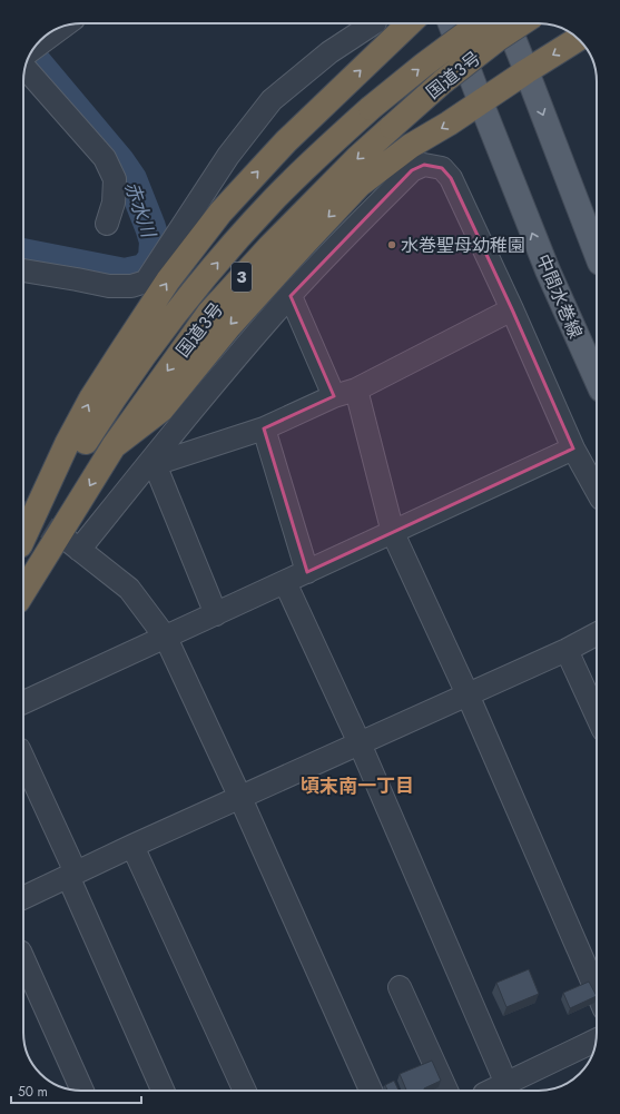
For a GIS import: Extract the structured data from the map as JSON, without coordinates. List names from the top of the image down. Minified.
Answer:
{"streets":{"highway":["国道3号","3"],"main road":["中間水巻線"]},"districts":["頃末南一丁目"],"water":["赤水川"],"places":["水巻聖母幼稚園"],"scale_bar":"50 m"}
